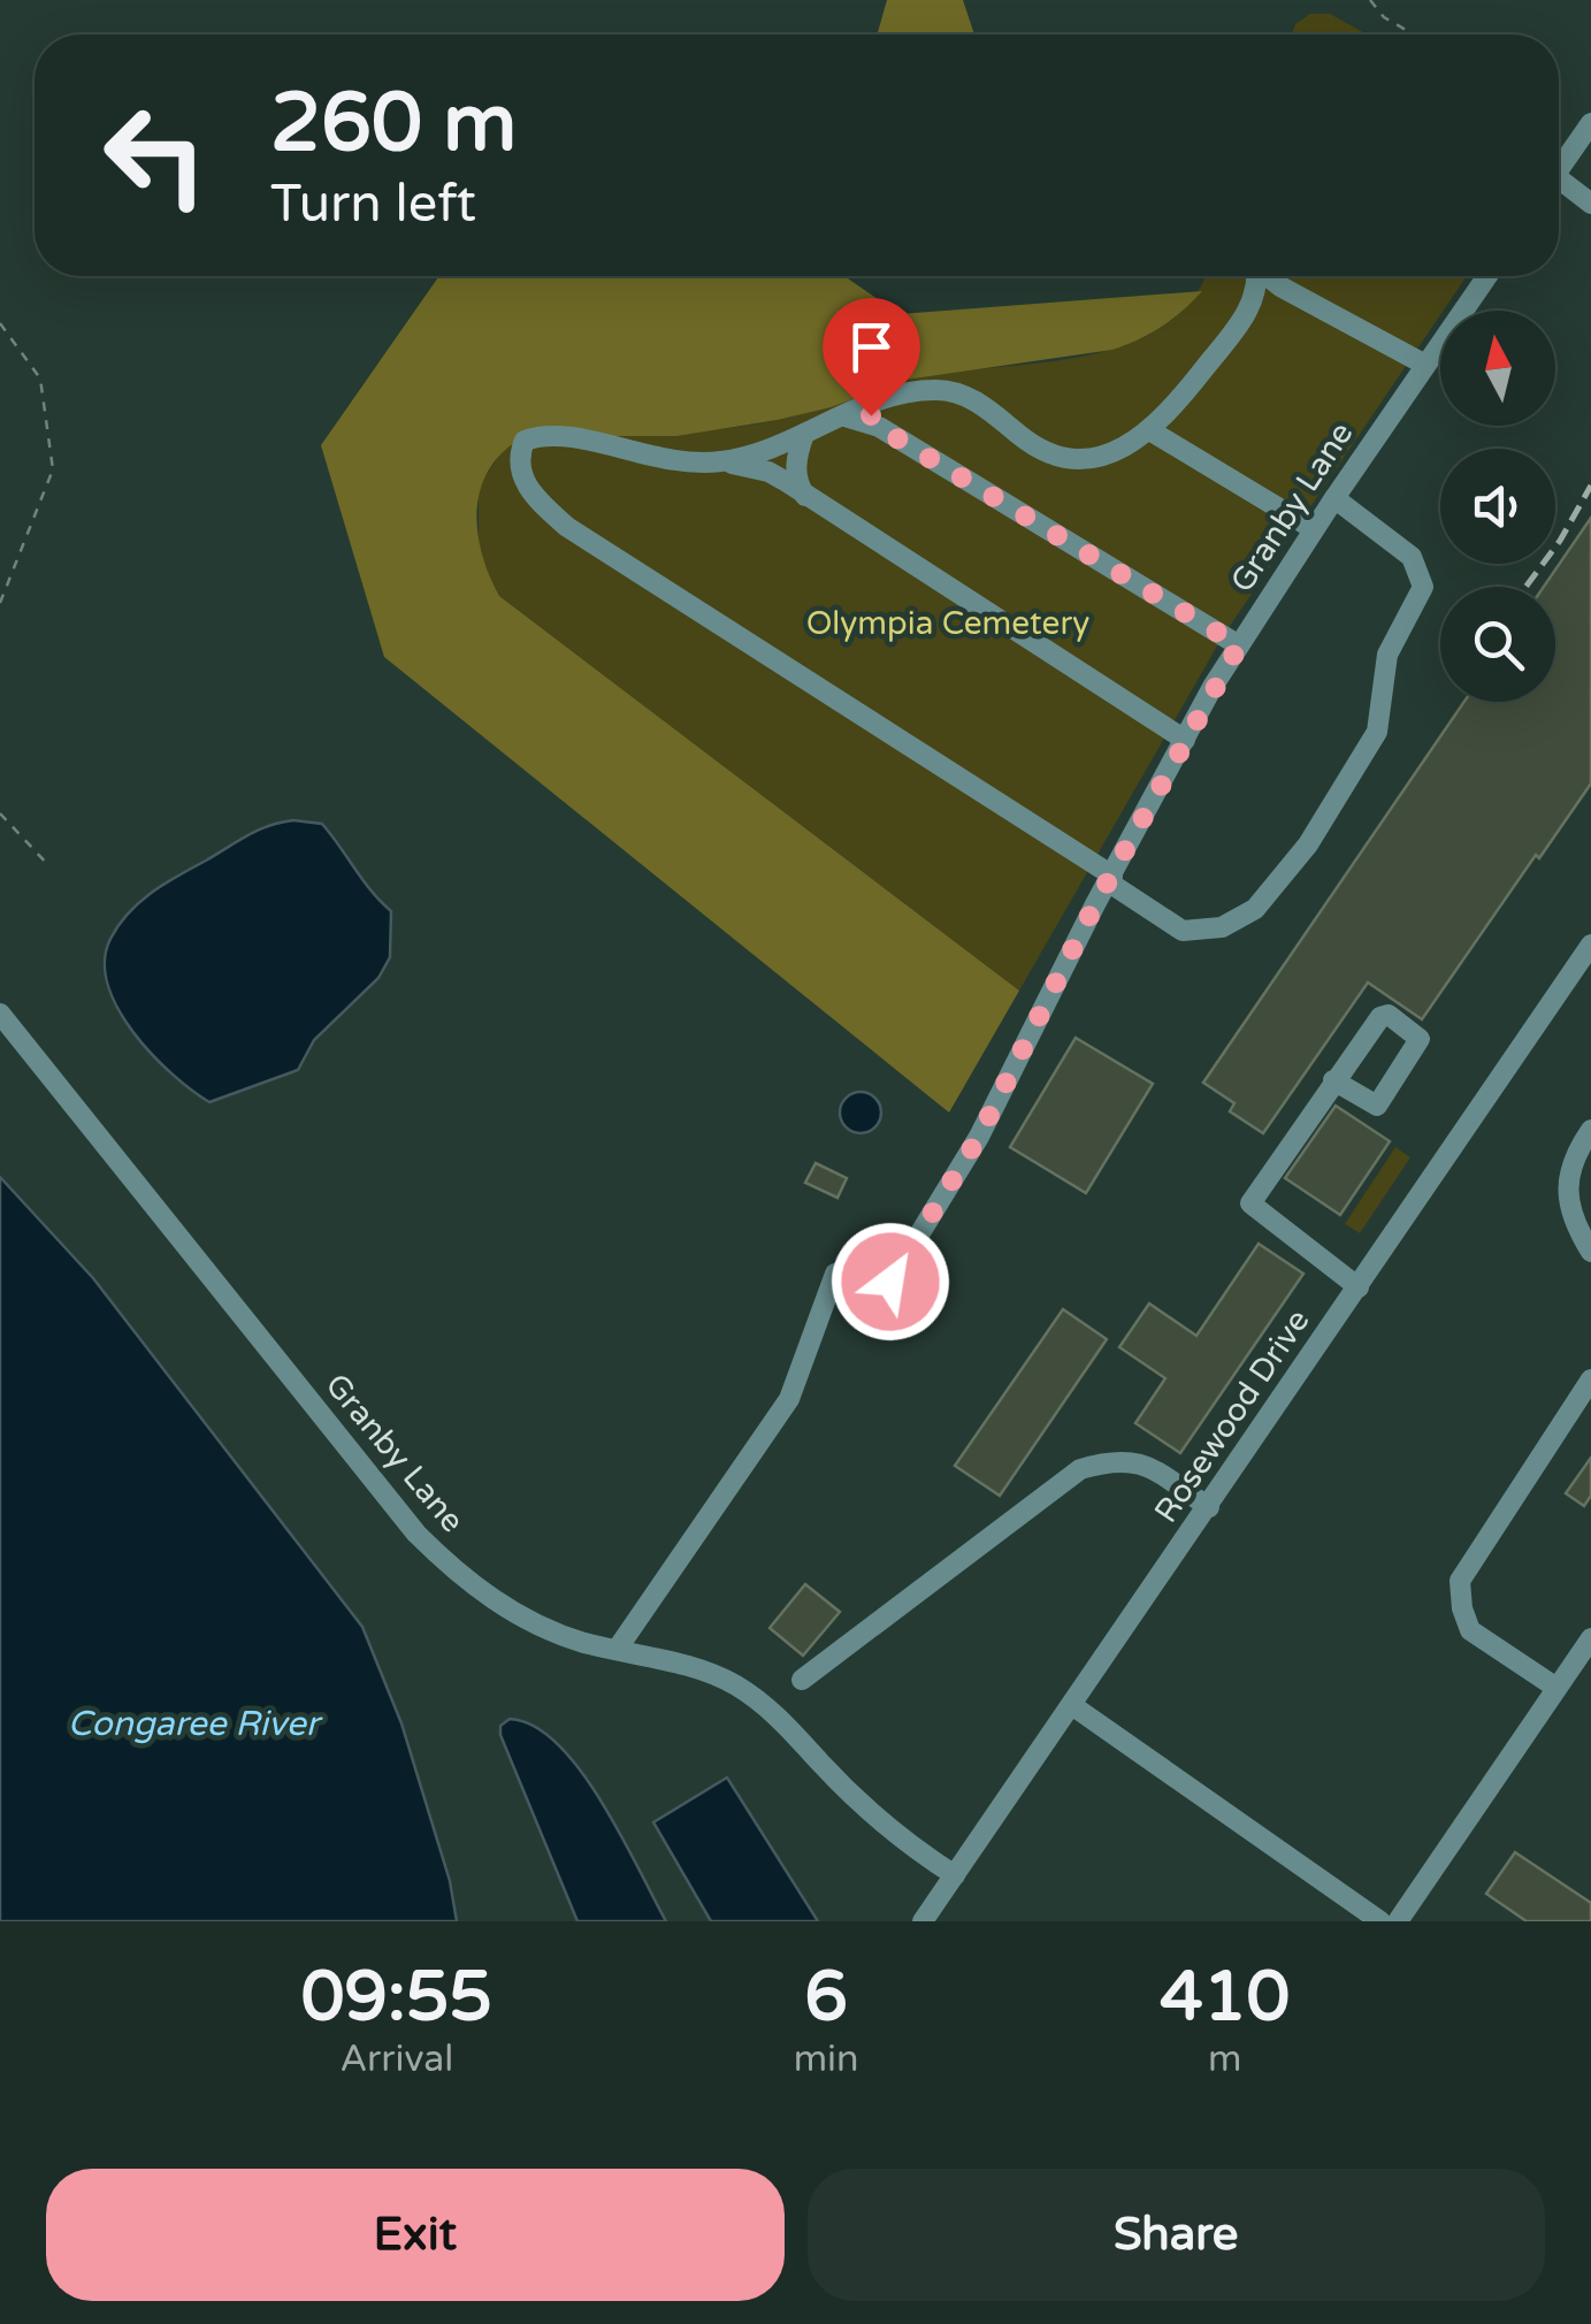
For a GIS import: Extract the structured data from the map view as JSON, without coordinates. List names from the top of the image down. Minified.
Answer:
{"streets":{"street":["Granby Lane","Rosewood Drive"]},"crossings":[["Granby Lane","Rosewood Drive"]],"water":["Congaree River"],"parks":["Olympia Cemetery"],"north":"top","page":{"turn":["260 m","Turn left"],"eta":["09:55","Arrival","6","min","410","m"],"buttons":["Exit","Share"]}}
